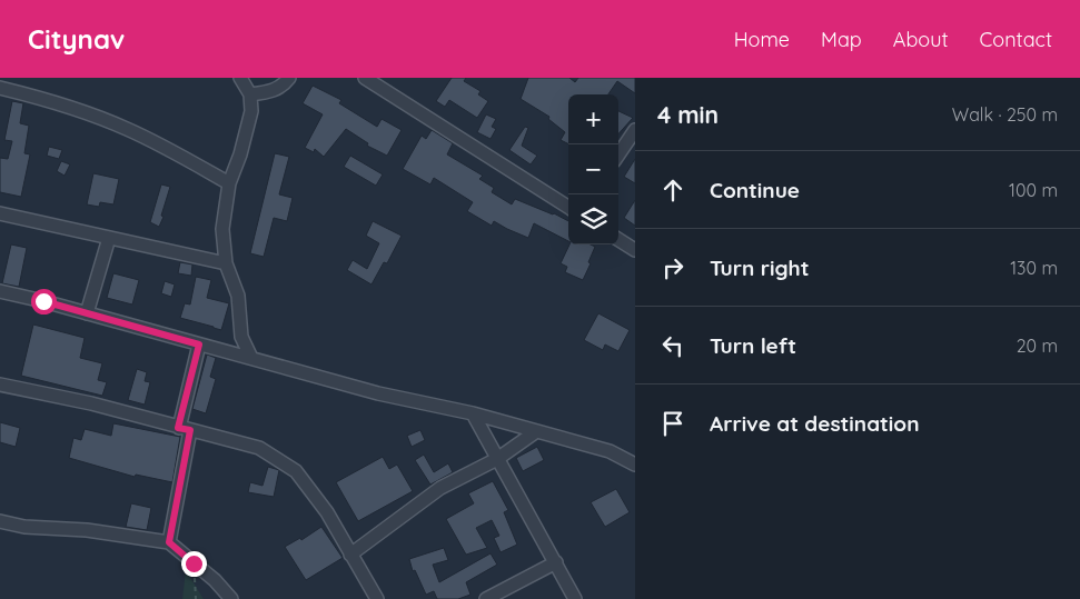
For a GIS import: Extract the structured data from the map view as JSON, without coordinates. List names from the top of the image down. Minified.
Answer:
{"page":{"header":"Citynav","nav":["Home","Map","About","Contact"],"heading":["4 min","Walk · 250 m"],"map_buttons":["+","−"],"list":[["Continue","100 m"],["Turn right","130 m"],["Turn left","20 m"],"Arrive at destination"]}}
